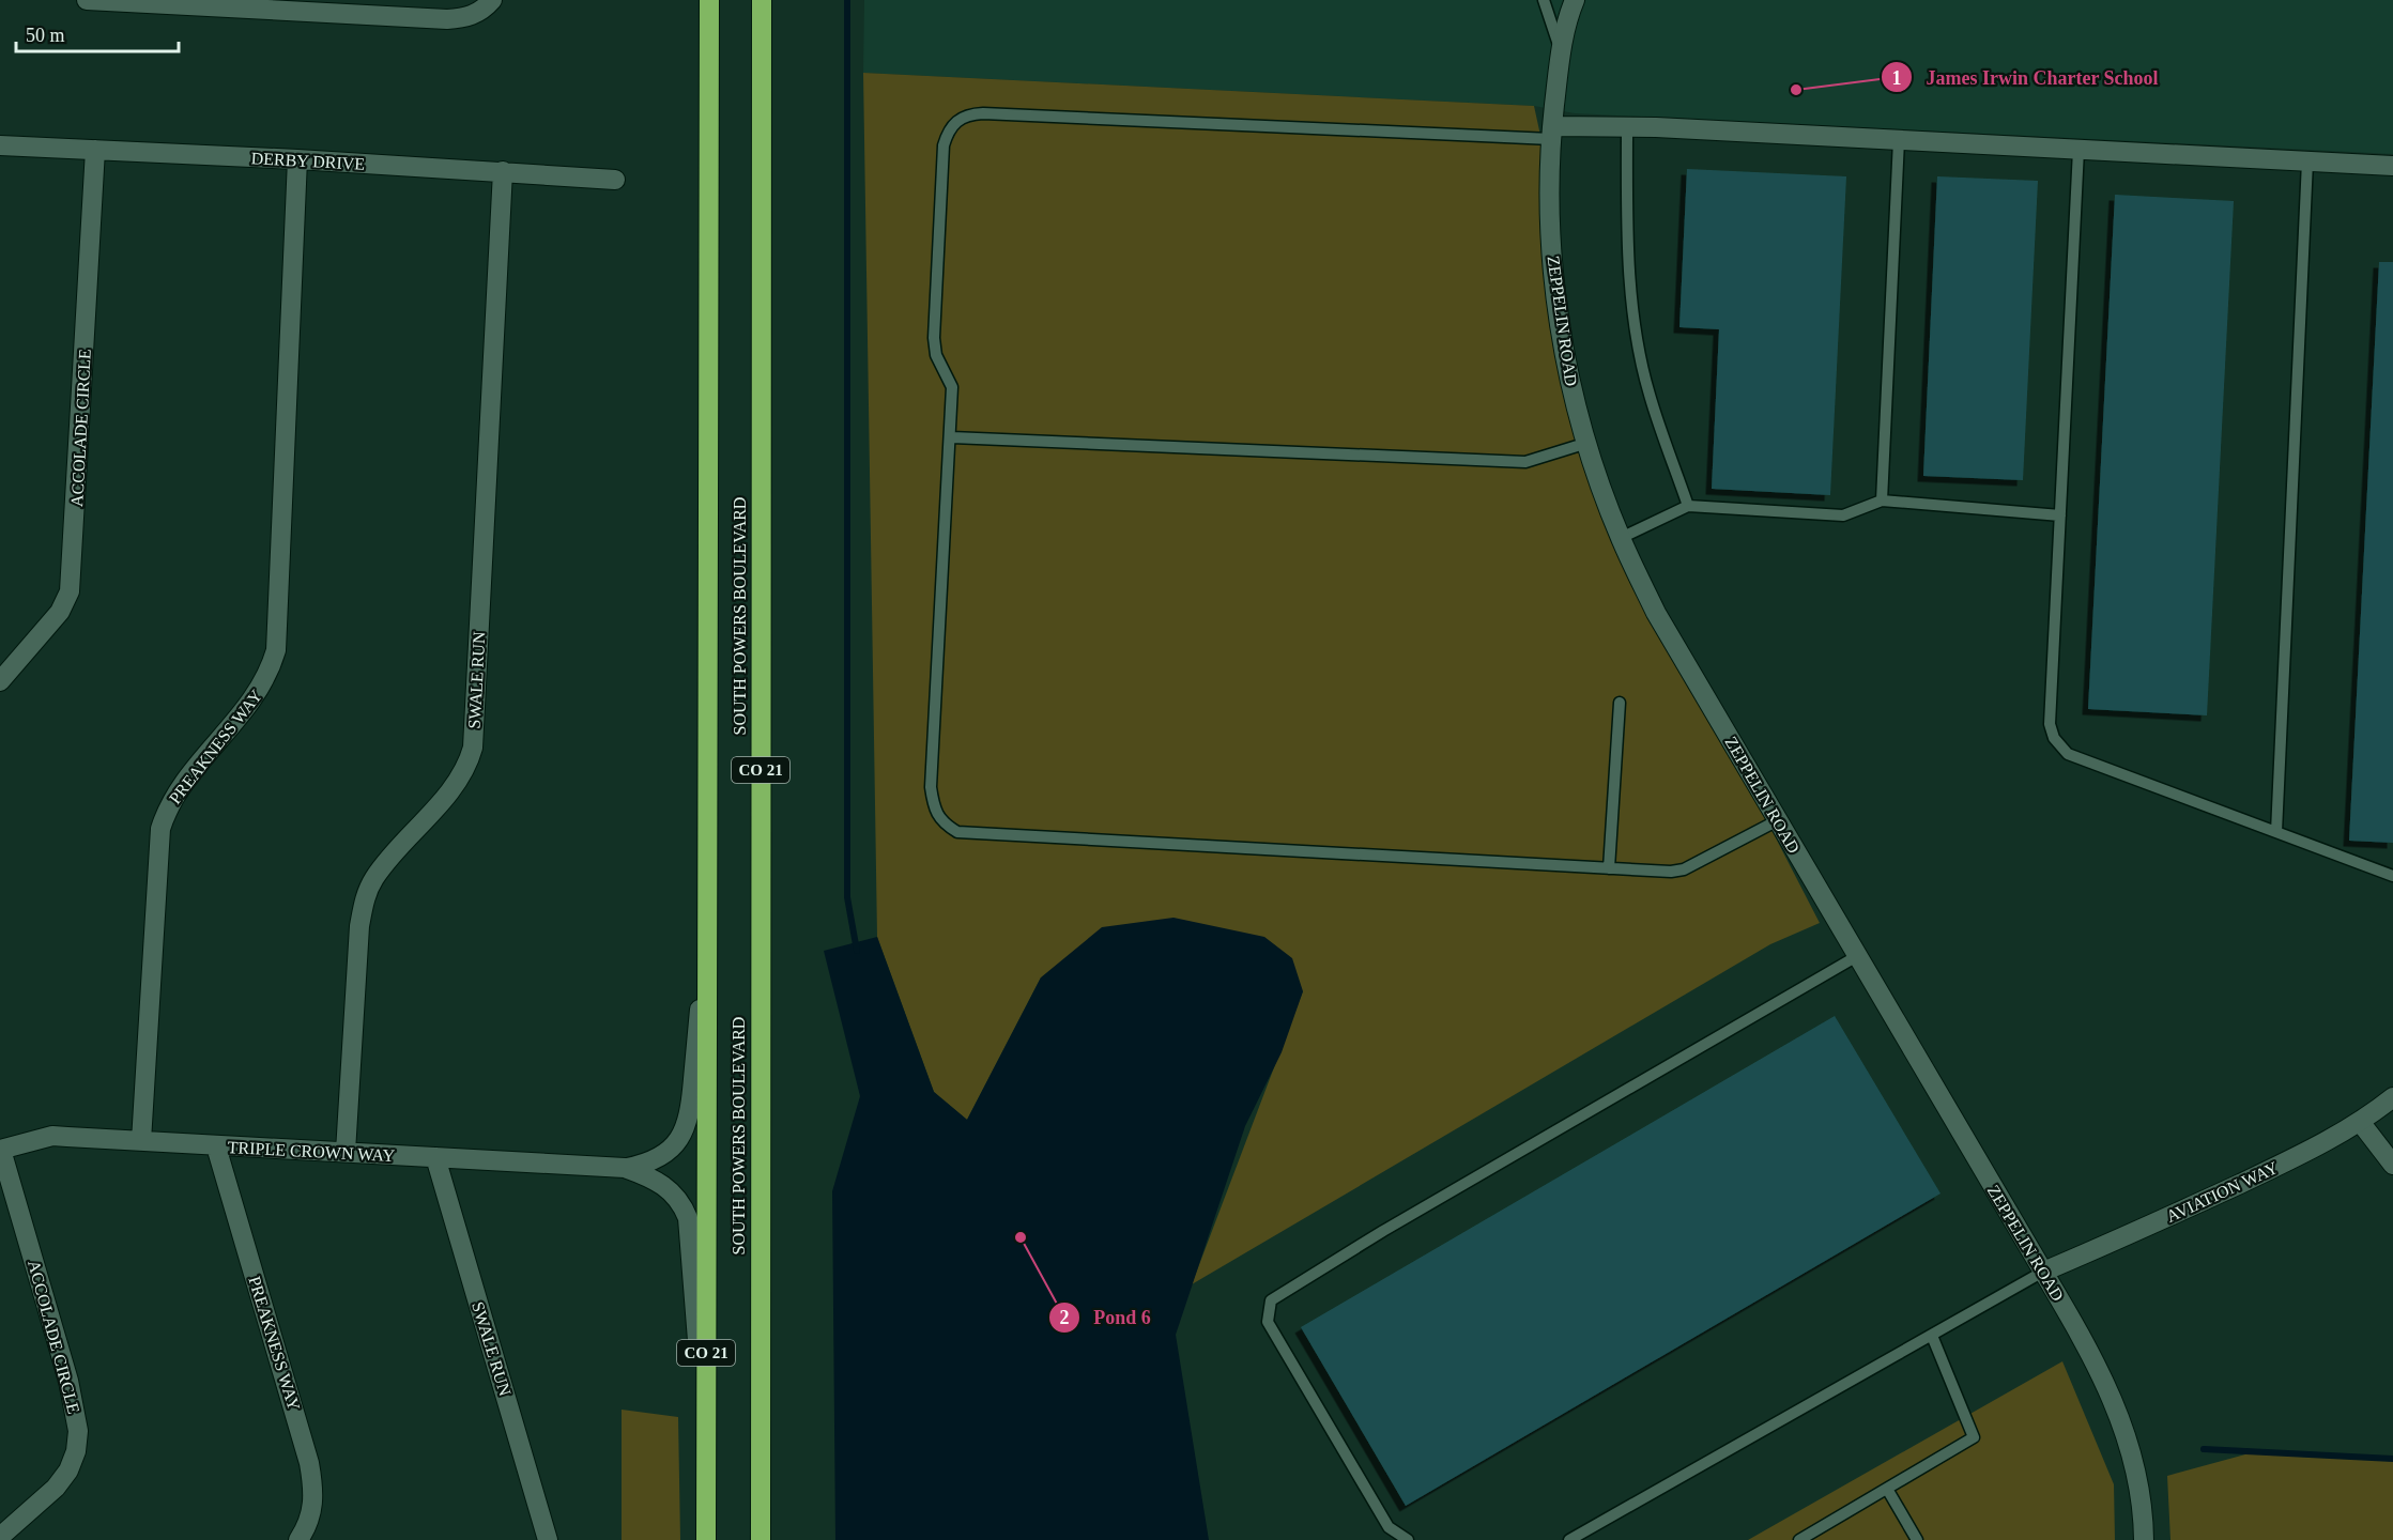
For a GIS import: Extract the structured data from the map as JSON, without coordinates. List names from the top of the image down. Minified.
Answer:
{"streets":{"highway":["SOUTH POWERS BOULEVARD","CO 21"],"street":["DERBY DRIVE","ZEPPELIN ROAD","ACCOLADE CIRCLE","SWALE RUN","PREAKNESS WAY","TRIPLE CROWN WAY","AVIATION WAY"]},"crossings":[["DERBY DRIVE","ACCOLADE CIRCLE"],["DERBY DRIVE","SWALE RUN"],["DERBY DRIVE","PREAKNESS WAY"],["ZEPPELIN ROAD","AVIATION WAY"],["ACCOLADE CIRCLE","TRIPLE CROWN WAY"],["SOUTH POWERS BOULEVARD","TRIPLE CROWN WAY"],["SWALE RUN","TRIPLE CROWN WAY"],["PREAKNESS WAY","TRIPLE CROWN WAY"]],"places":["James Irwin Charter School","Pond 6"],"scale_bar":"50 m"}
